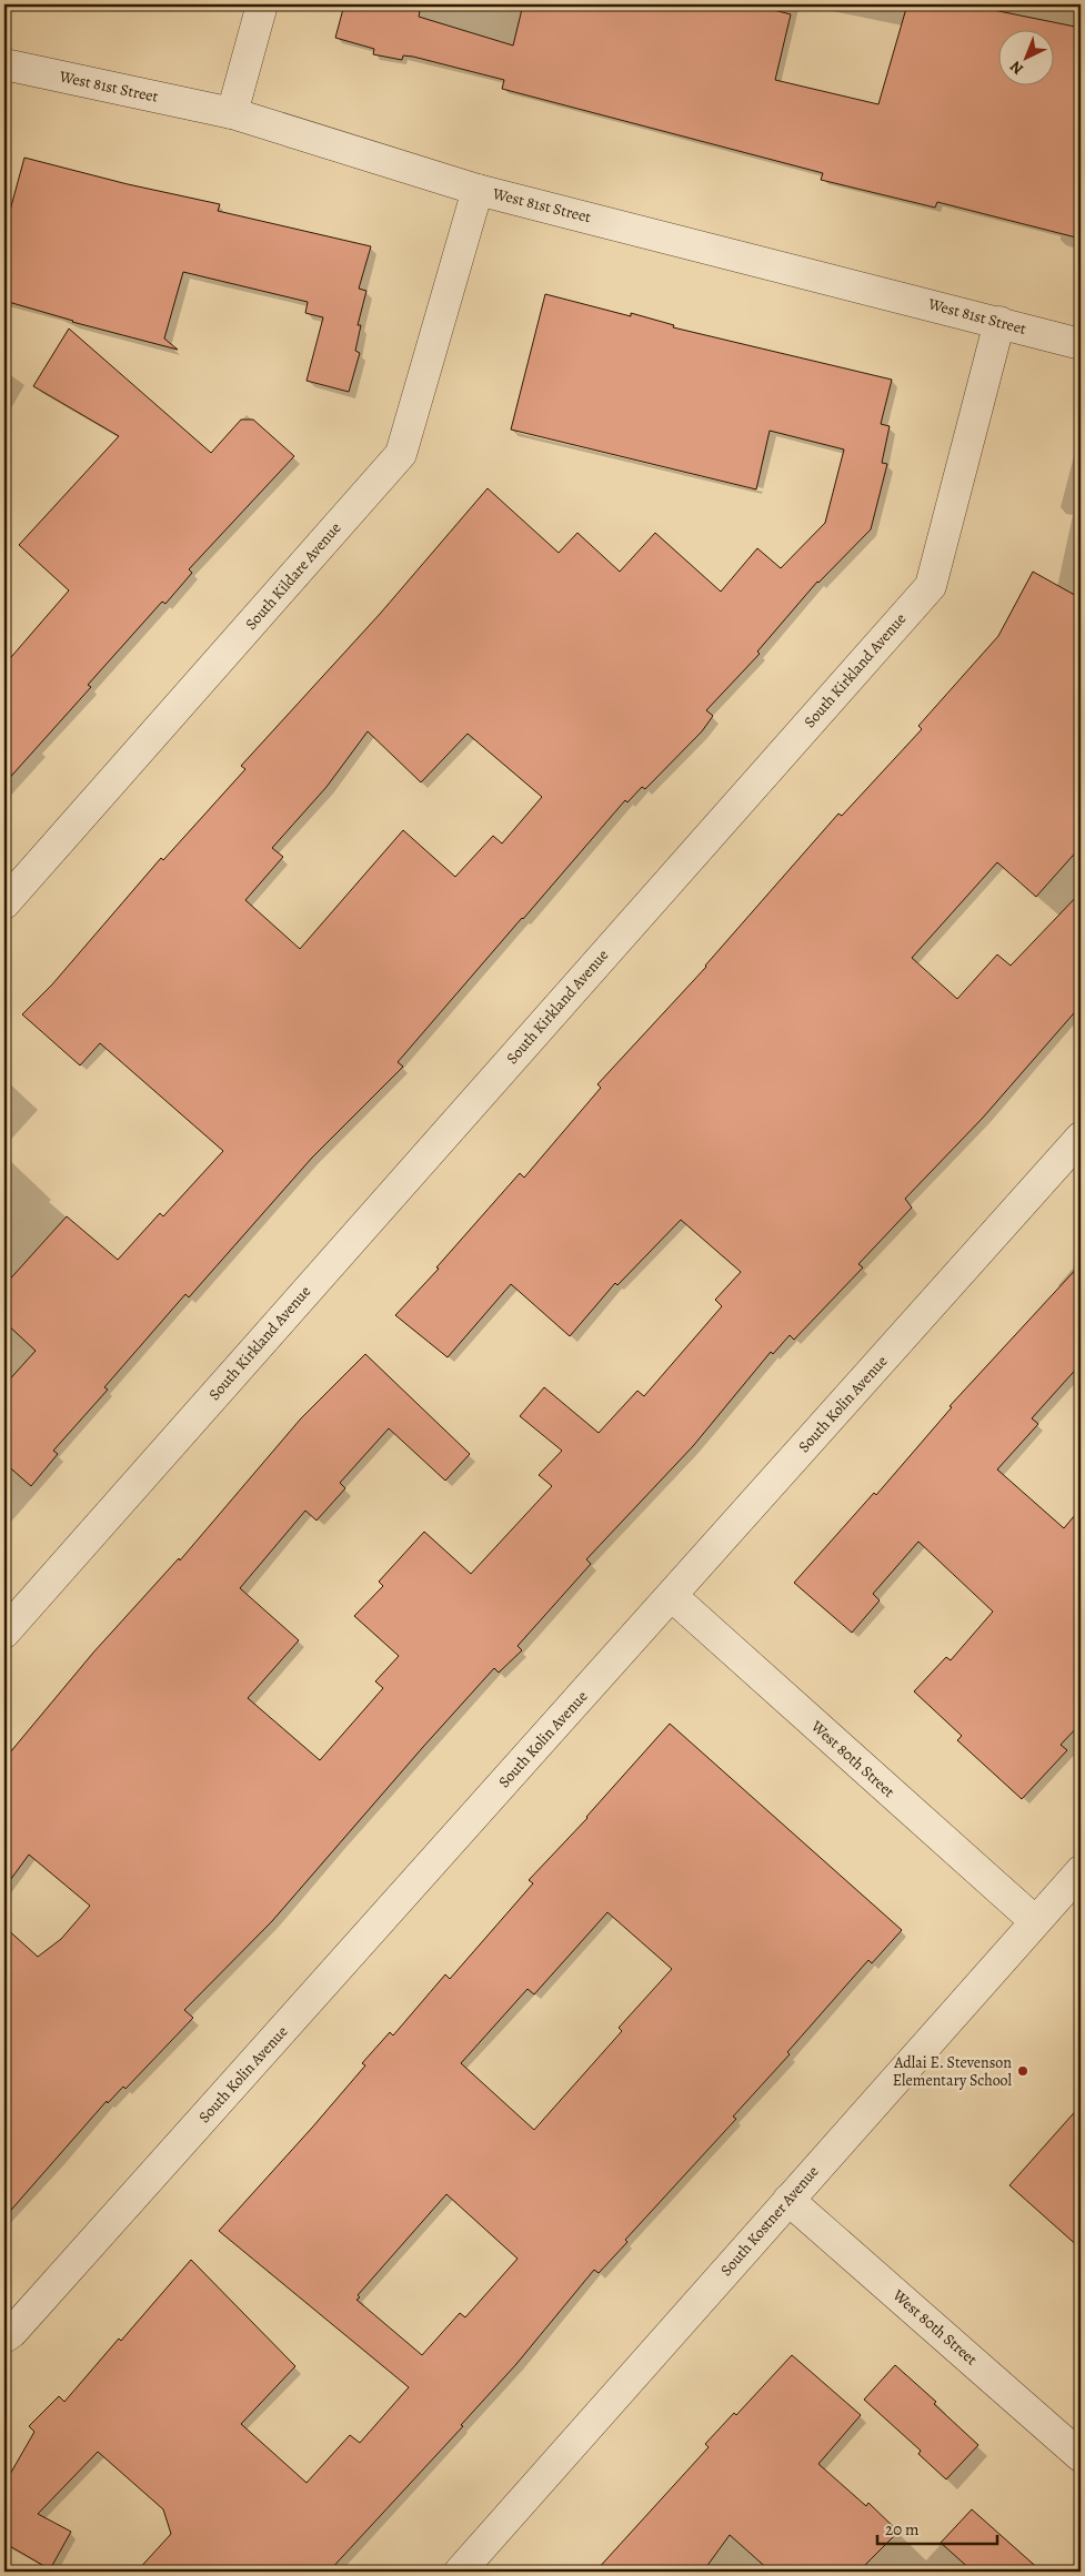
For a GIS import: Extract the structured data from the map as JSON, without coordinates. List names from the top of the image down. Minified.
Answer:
{"streets":{"street":["West 81st Street","South Kildare Avenue","South Kirkland Avenue","South Kolin Avenue","West 80th Street","South Kostner Avenue"]},"crossings":[["West 81st Street","South Kildare Avenue"],["West 81st Street","South Kirkland Avenue"],["South Kolin Avenue","West 80th Street"],["West 80th Street","South Kostner Avenue"]],"places":["Adlai E. Stevenson Elementary School"],"scale_bar":"20 m","north":"bottom left"}
